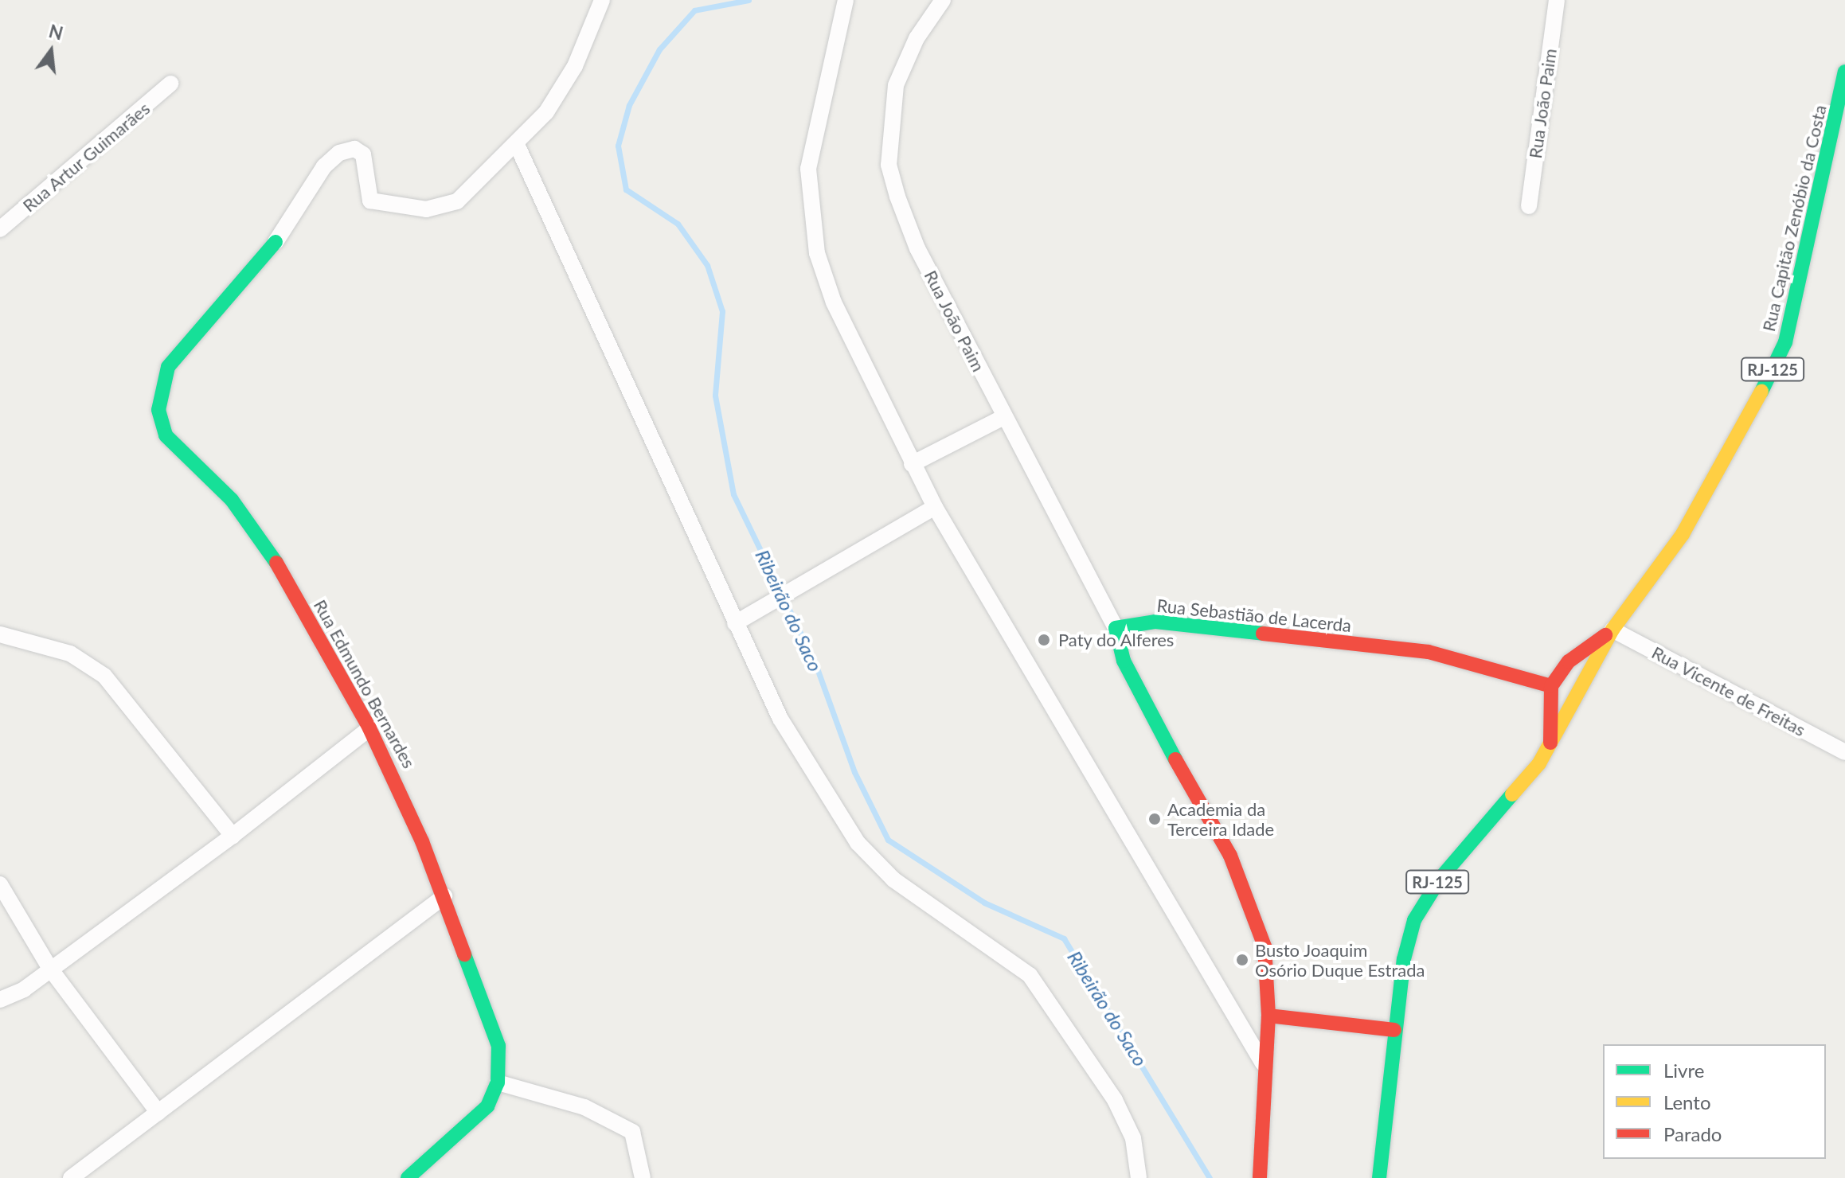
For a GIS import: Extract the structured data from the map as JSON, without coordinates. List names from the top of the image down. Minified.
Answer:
{"streets":{"main road":["Rua Capitão Zenóbio da Costa","RJ-125","Rua Sebastião de Lacerda","Rua Edmundo Bernardes"],"street":["Rua João Paim","Rua Artur Guimarães","Rua Vicente de Freitas"]},"crossings":[["Rua João Paim","Rua Sebastião de Lacerda"],["Rua Capitão Zenóbio da Costa","Rua Sebastião de Lacerda"],["Rua Capitão Zenóbio da Costa","Rua Vicente de Freitas"]],"water":["Ribeirão do Saco"],"places":["Paty do Alferes","Academia da Terceira Idade","Busto Joaquim Osório Duque Estrada"],"legend":["Livre","Lento","Parado"],"north":"top"}
